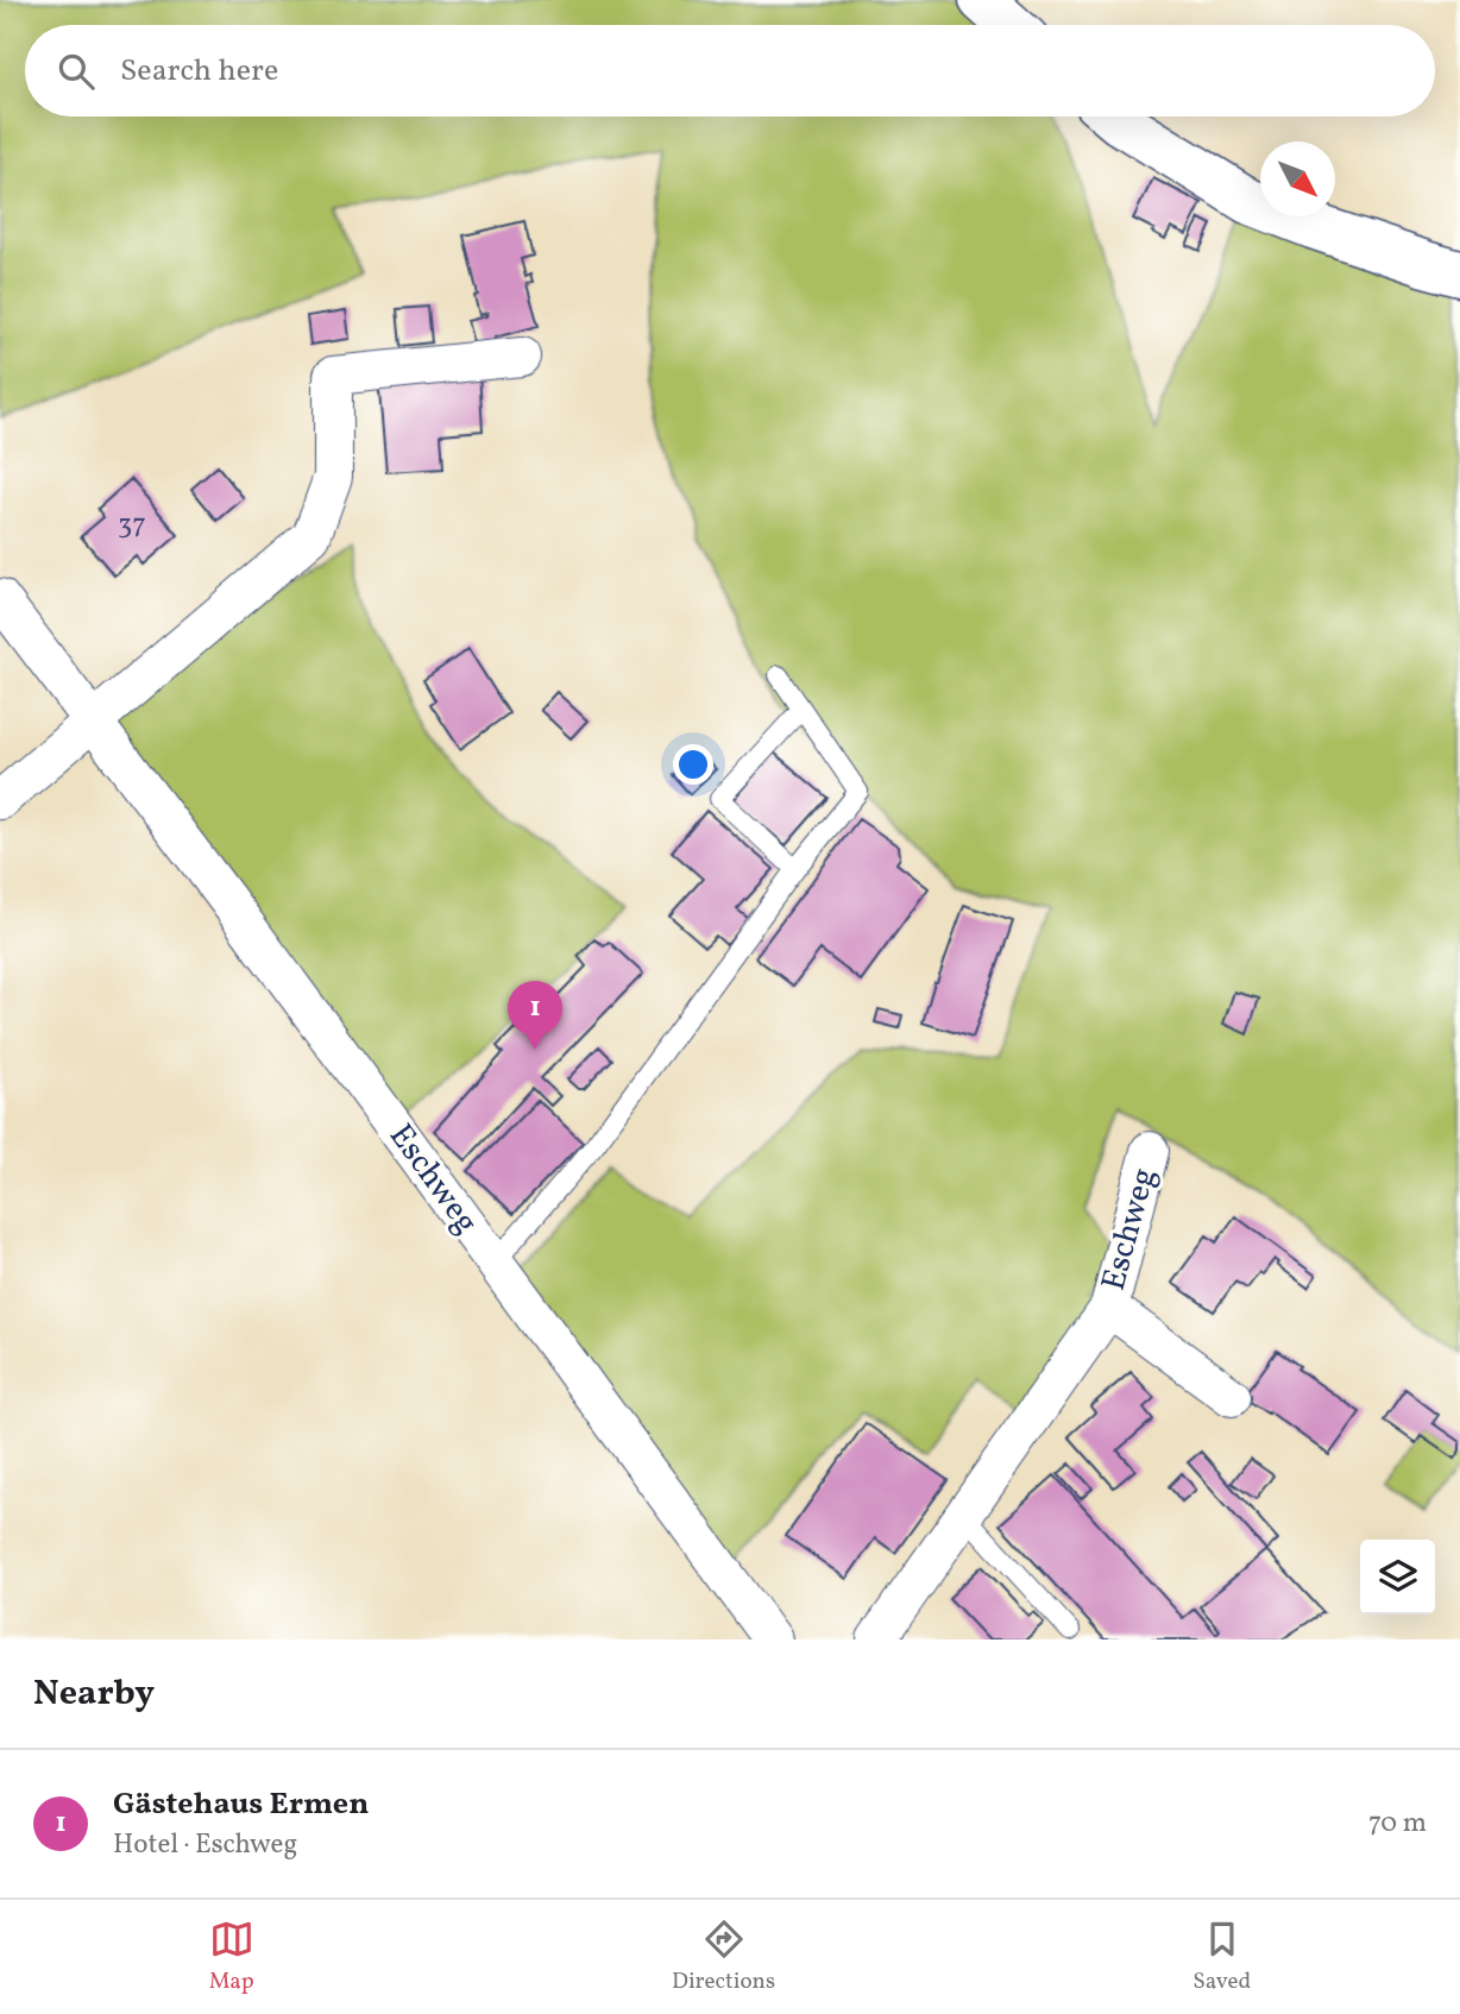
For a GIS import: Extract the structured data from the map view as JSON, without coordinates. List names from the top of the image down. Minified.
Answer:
{"streets":{"street":["Eschweg"]},"house_numbers":["37"],"north":"bottom right","page":{"search":"Search here","pins":"1","heading":"Nearby","list":[{"mark":"1","name":"Gästehaus Ermen","note":"Hotel · Eschweg","value":"70 m"}],"nav":["Map","Directions","Saved"]}}
